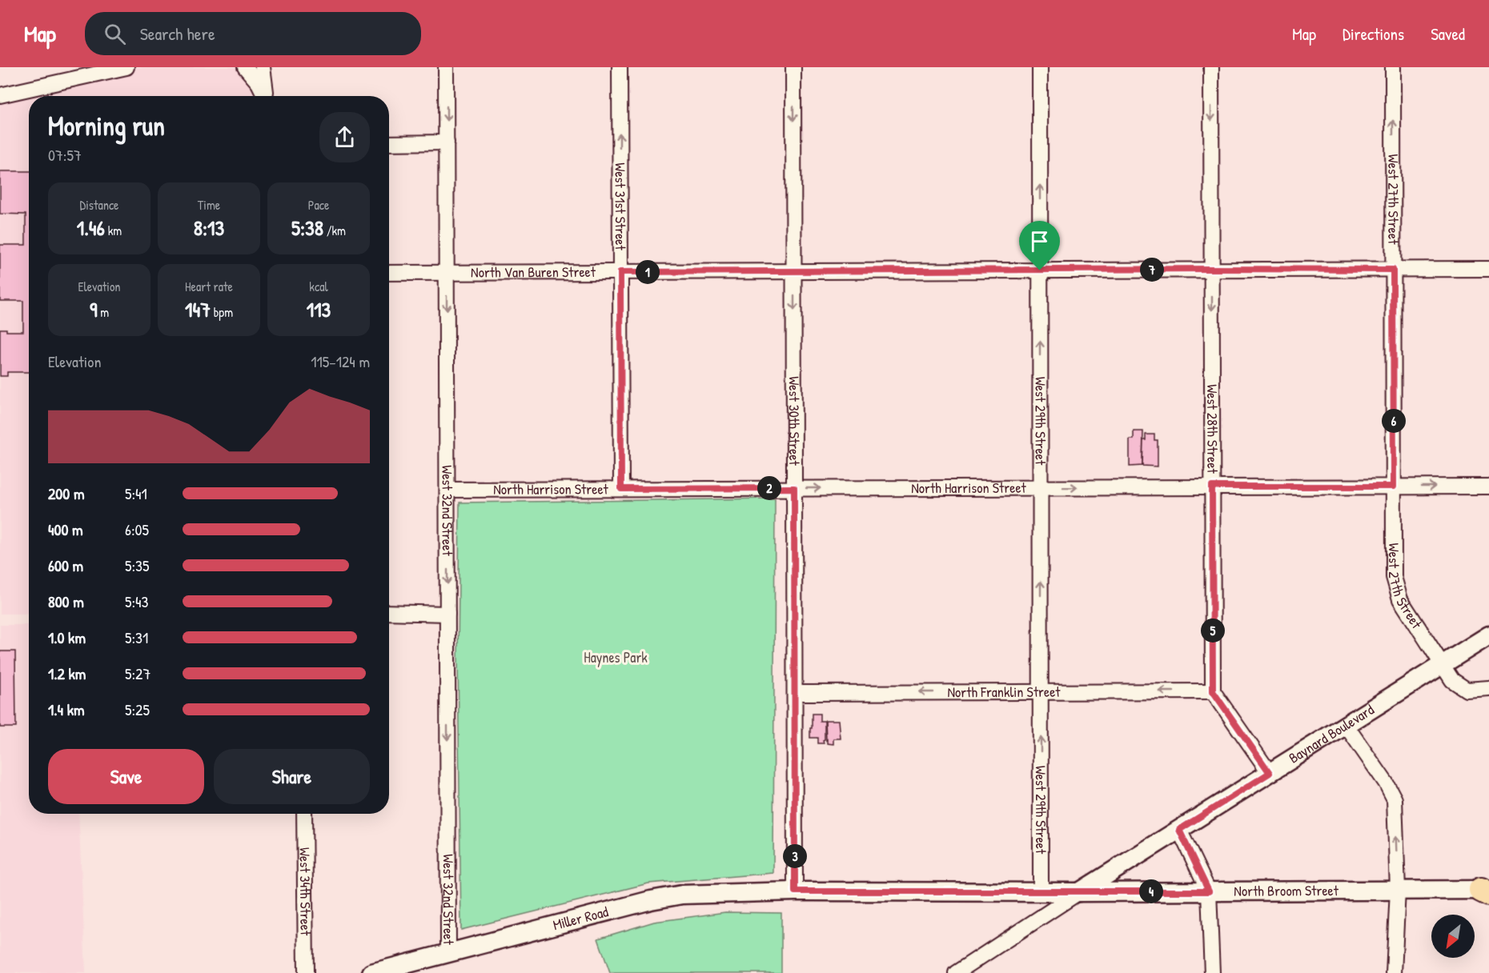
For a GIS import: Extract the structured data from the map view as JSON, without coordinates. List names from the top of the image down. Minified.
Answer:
{"streets":{"street":["West 27th Street","West 31st Street","North Van Buren Street","West 30th Street","West 29th Street","West 28th Street","North Harrison Street","West 32nd Street","North Franklin Street","Baynard Boulevard","West 34th Street","North Broom Street","Miller Road"]},"crossings":[["West 27th Street","North Van Buren Street"],["West 27th Street","North Harrison Street"],["West 27th Street","Baynard Boulevard"],["West 31st Street","North Van Buren Street"],["West 31st Street","North Harrison Street"],["North Van Buren Street","West 30th Street"],["North Van Buren Street","West 29th Street"],["North Van Buren Street","West 28th Street"],["North Van Buren Street","West 32nd Street"],["West 30th Street","North Harrison Street"],["West 30th Street","North Franklin Street"],["West 30th Street","North Broom Street"],["West 30th Street","Miller Road"],["West 29th Street","North Harrison Street"],["West 29th Street","North Franklin Street"],["West 29th Street","North Broom Street"],["West 28th Street","North Harrison Street"],["West 28th Street","North Franklin Street"],["North Harrison Street","West 32nd Street"],["West 32nd Street","Miller Road"],["Baynard Boulevard","North Broom Street"],["North Broom Street","Miller Road"]],"one_way":["West 31st Street","West 30th Street","West 29th Street","West 28th Street","North Harrison Street","West 32nd Street","North Franklin Street"],"parks":["Haynes Park"],"north":"bottom left","page":{"header":"Map","search":"Search here","nav":["Map","Directions","Saved"],"heading":["Morning run","07:57"],"stats":[["Distance","1.46 km"],["Time","8:13"],["Pace","5:38 /km"],["Elevation","9 m"],["Heart rate","147 bpm"],["kcal","113"]],"pins":["7","1","6","2","5","3","4"],"chart":["Elevation","115–124 m"],"list":[{"name":"200 m","note":"5:41"},{"name":"400 m","note":"6:05"},{"name":"600 m","note":"5:35"},{"name":"800 m","note":"5:43"},{"name":"1.0 km","note":"5:31"},{"name":"1.2 km","note":"5:27"},{"name":"1.4 km","note":"5:25"}],"buttons":["Save","Share"]}}
